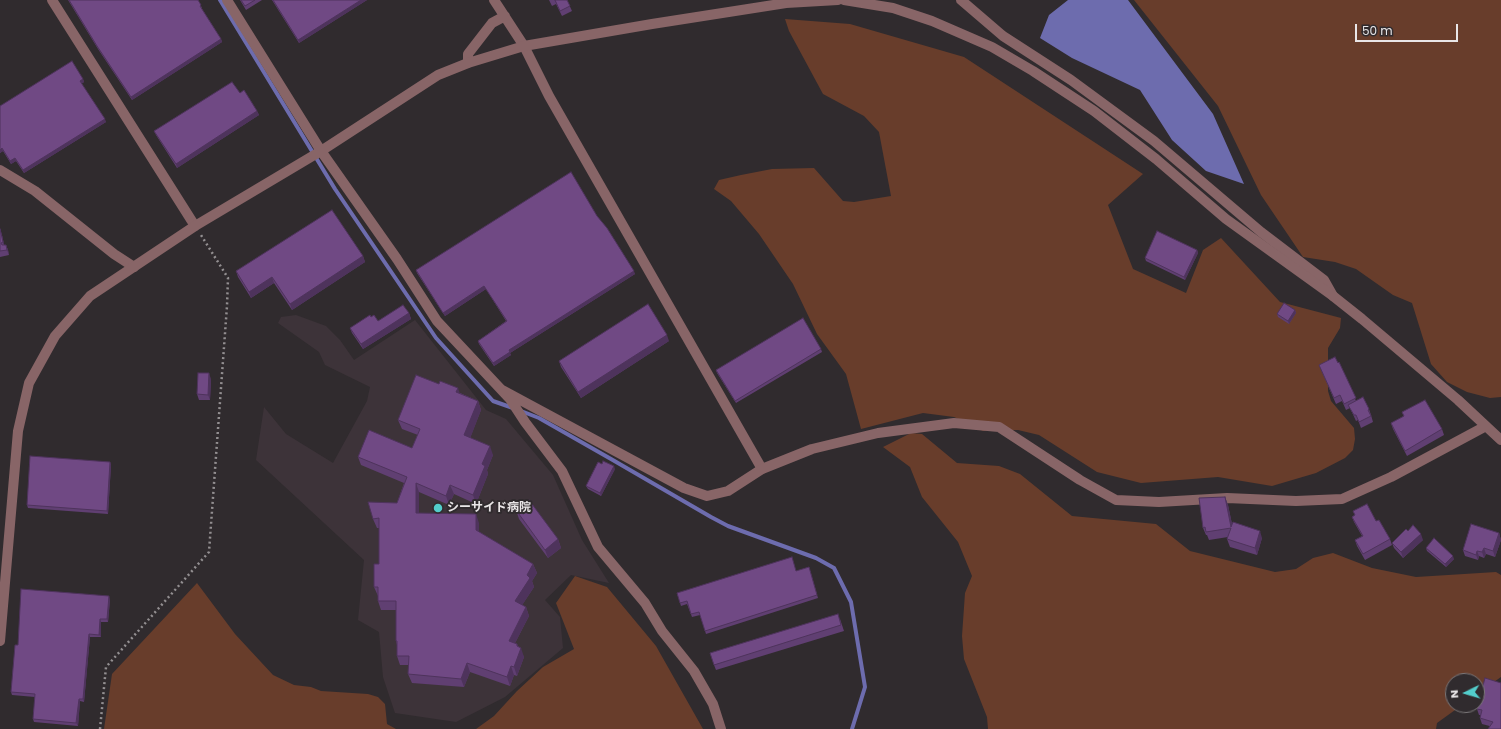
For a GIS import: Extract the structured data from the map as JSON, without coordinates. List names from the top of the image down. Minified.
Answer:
{"places":["シーサイド病院"],"scale_bar":"50 m","north":"left"}
